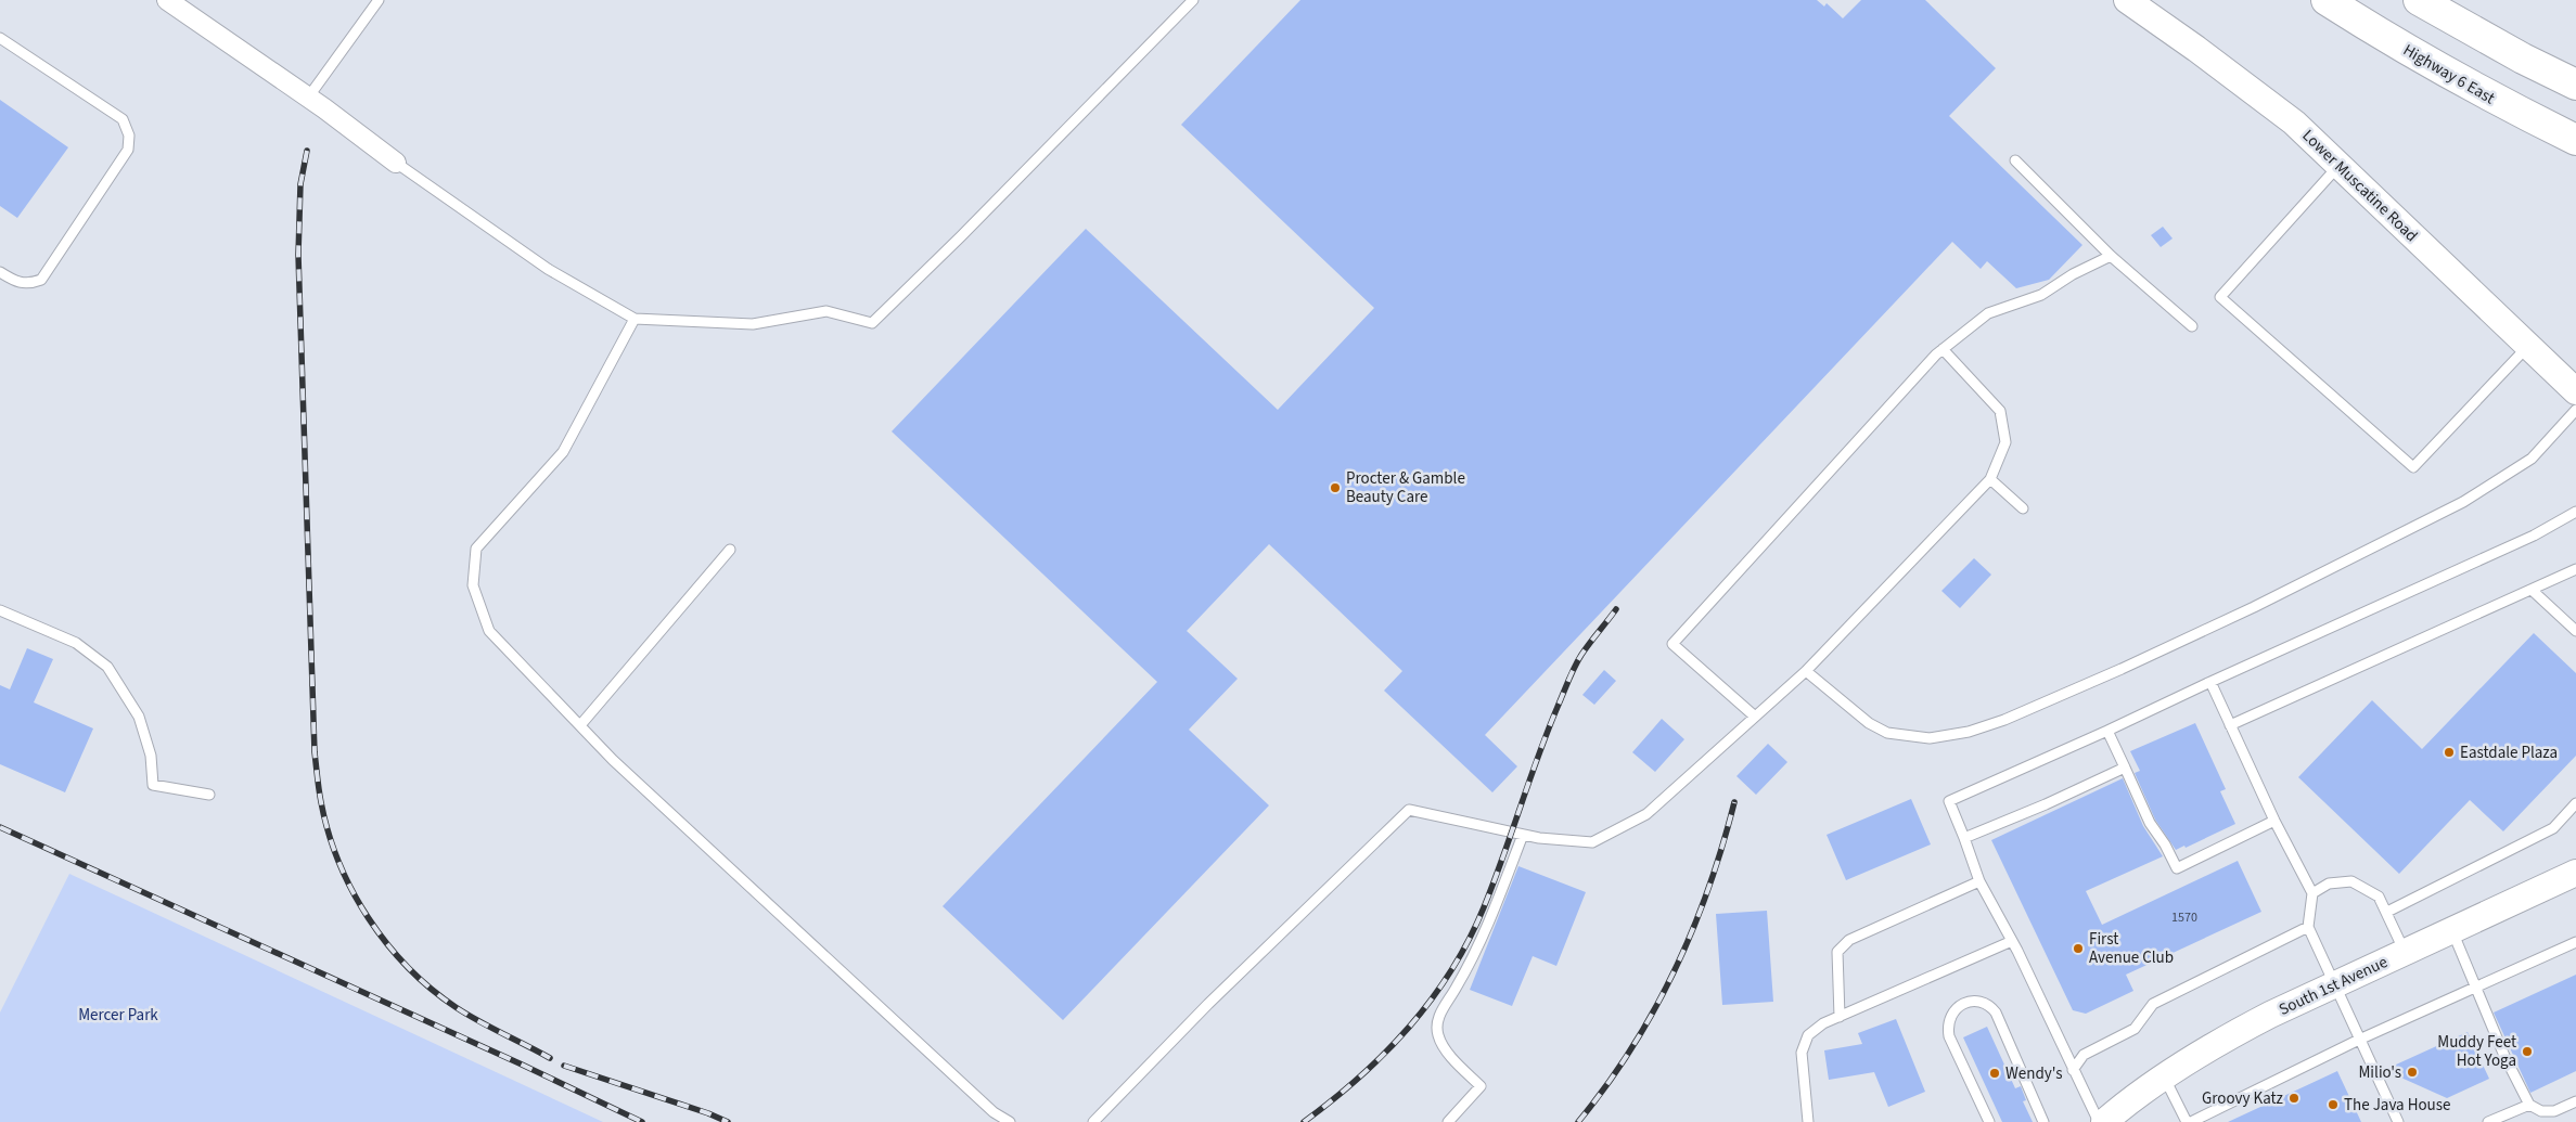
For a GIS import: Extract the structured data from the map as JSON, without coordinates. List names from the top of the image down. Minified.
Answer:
{"streets":{"main road":["Highway 6 East"],"street":["Lower Muscatine Road","South 1st Avenue"]},"parks":["Mercer Park"],"places":["Procter & Gamble Beauty Care","Eastdale Plaza","First Avenue Club","Muddy Feet Hot Yoga","Milio's","Wendy's","Groovy Katz","The Java House"],"house_numbers":["1570"]}
